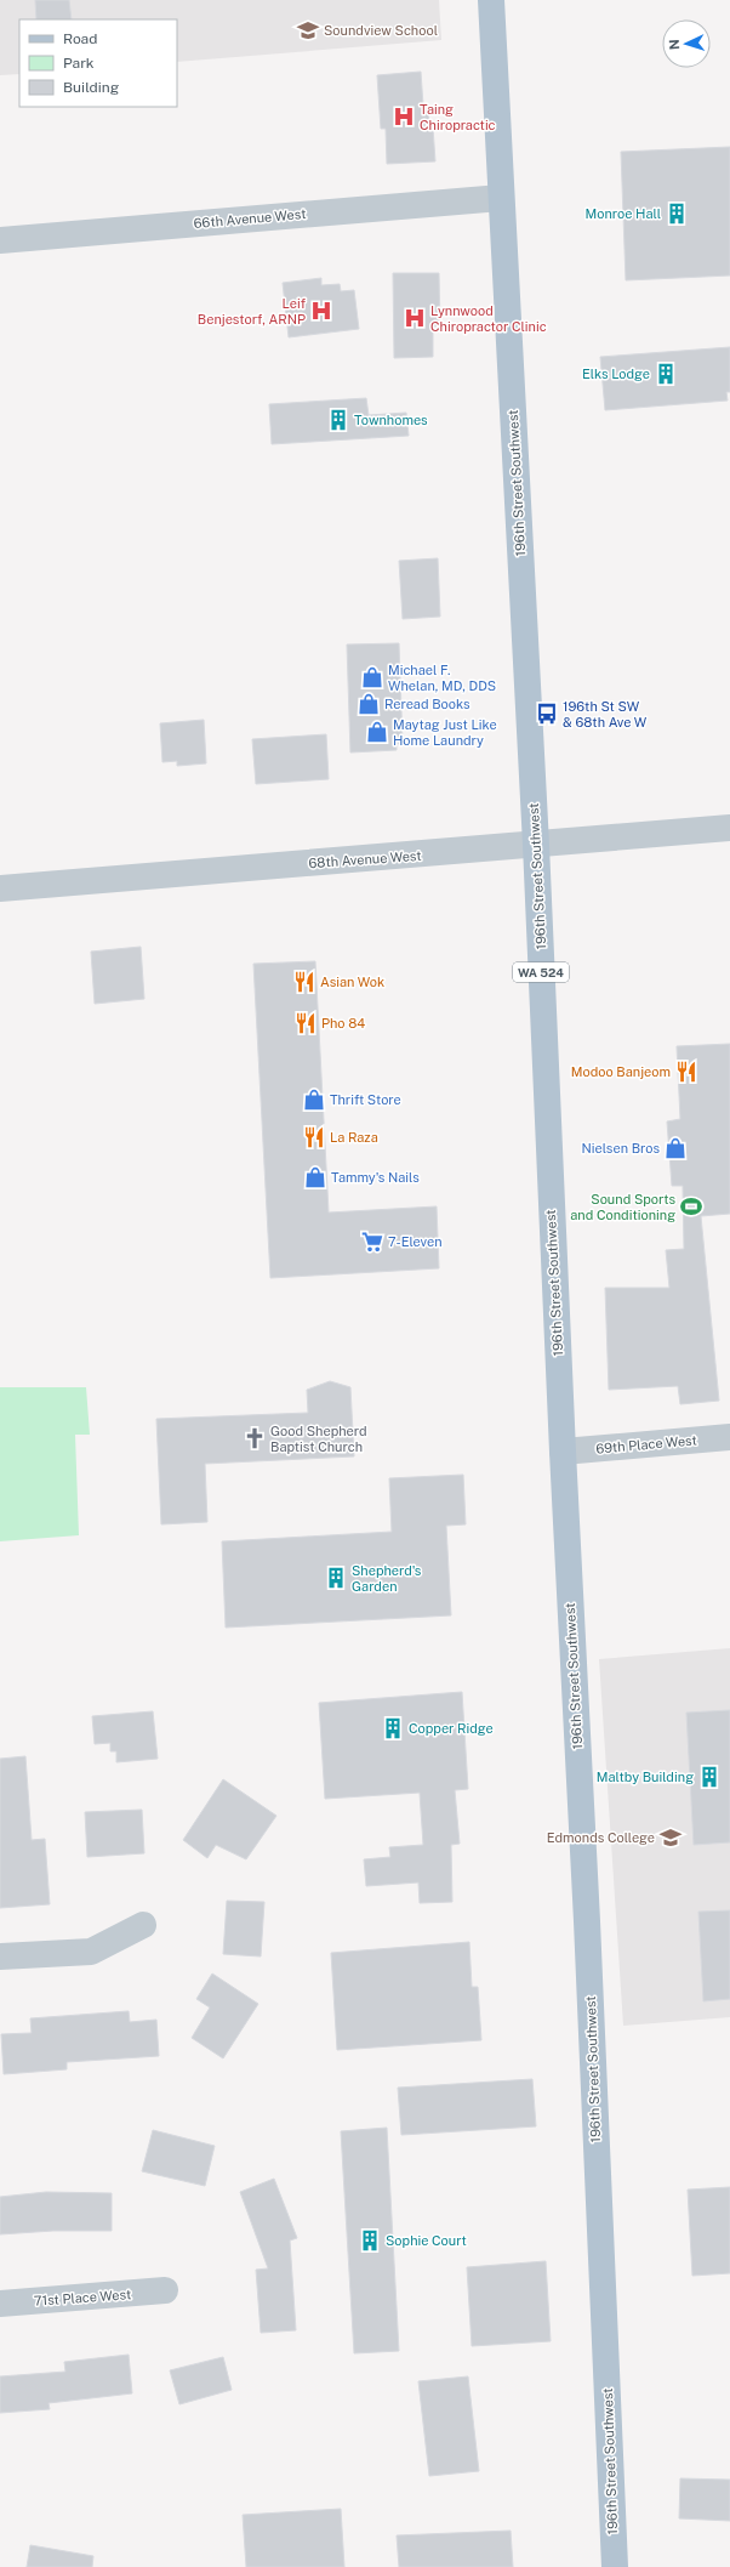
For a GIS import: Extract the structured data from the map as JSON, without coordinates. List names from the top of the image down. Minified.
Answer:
{"streets":{"main road":["196th Street Southwest","WA 524"],"street":["66th Avenue West","68th Avenue West","69th Place West","71st Place West"]},"crossings":[["66th Avenue West","196th Street Southwest"],["196th Street Southwest","68th Avenue West"],["196th Street Southwest","69th Place West"]],"places":{"school or university":["Soundview School","Edmonds College"],"hospital":["Taing Chiropractic","Leif Benjestorf, ARNP","Lynnwood Chiropractor Clinic"],"building":["Monroe Hall","Elks Lodge","Townhomes","Shepherd's Garden","Copper Ridge","Maltby Building","Sophie Court"],"shop":["Michael F. Whelan, MD, DDS","Reread Books","Maytag Just Like Home Laundry","Thrift Store","Nielsen Bros","Tammy's Nails"],"bus stop":["196th St SW & 68th Ave W"],"restaurant":["Asian Wok","Pho 84","Modoo Banjeom","La Raza"],"sports":["Sound Sports and Conditioning"],"supermarket":["7-Eleven"],"church":["Good Shepherd Baptist Church"]},"legend":["Road","Park","Building"],"north":"left"}
